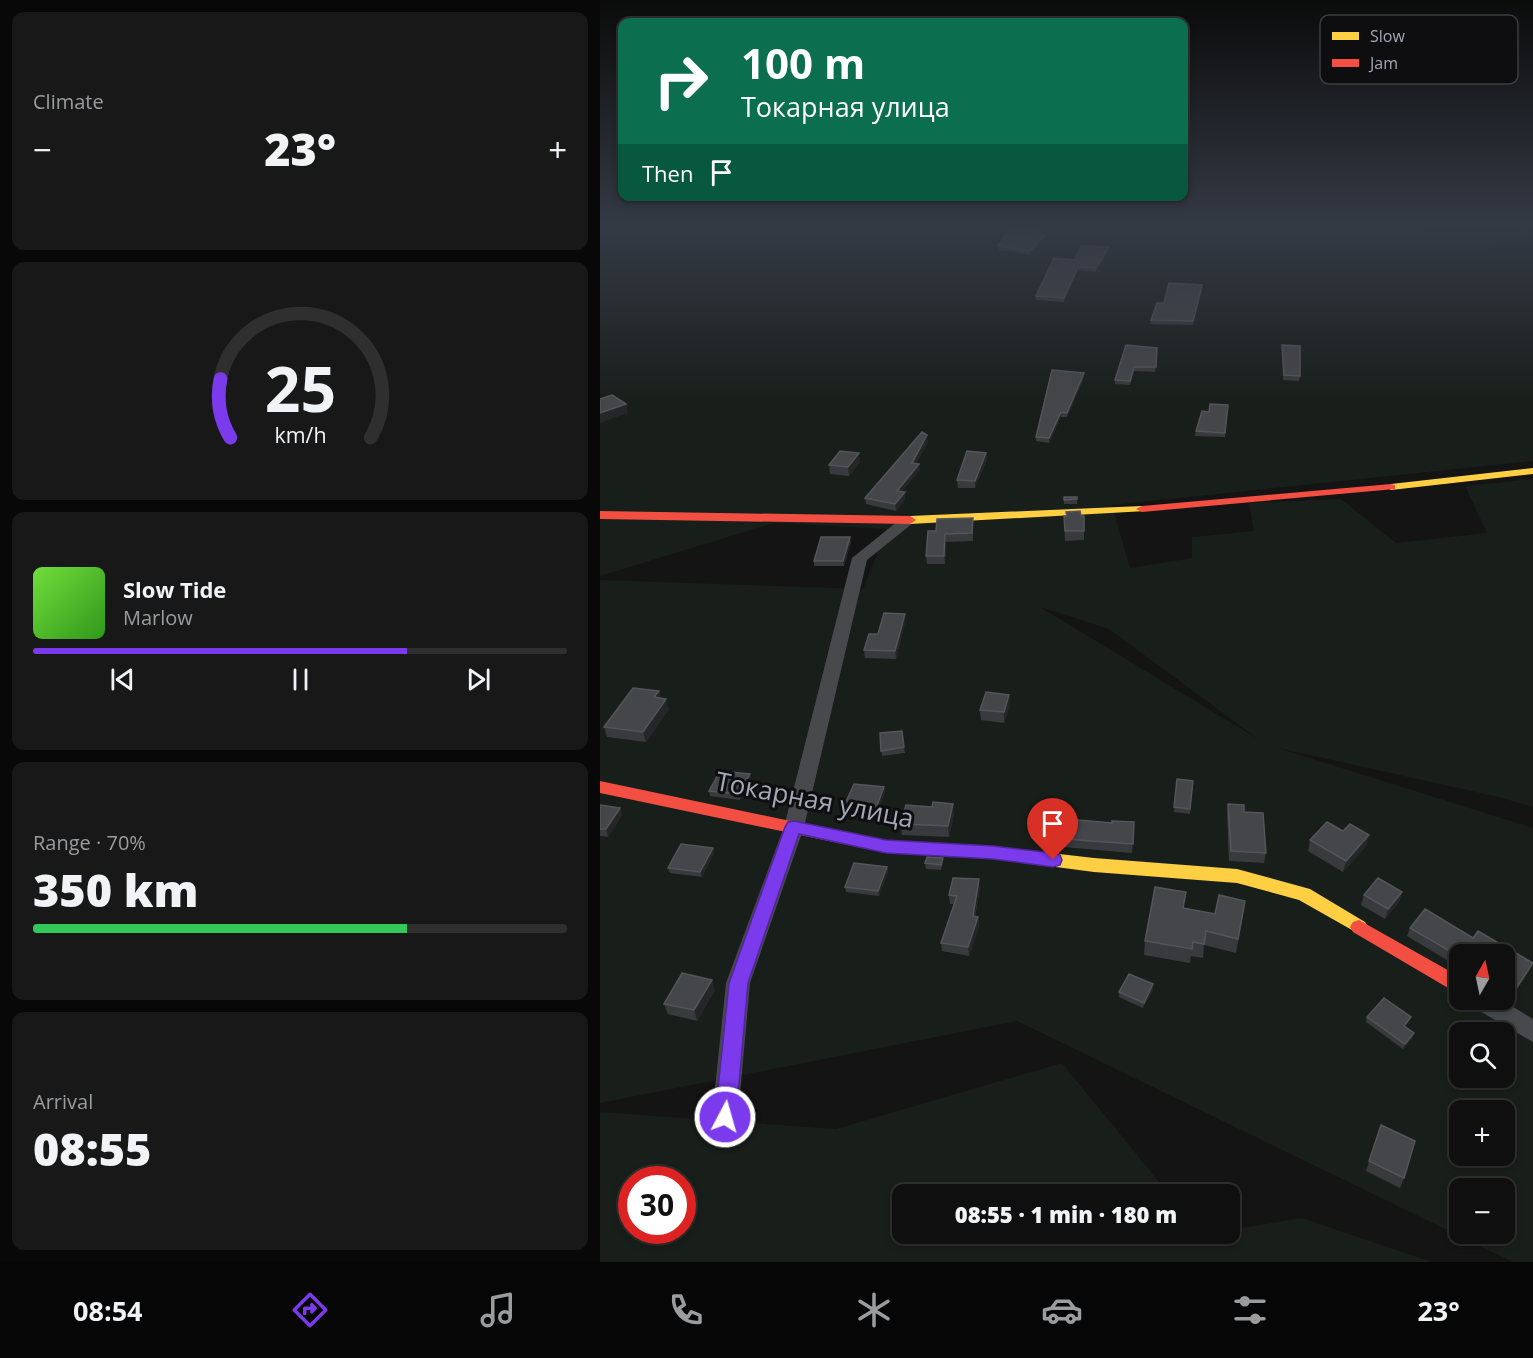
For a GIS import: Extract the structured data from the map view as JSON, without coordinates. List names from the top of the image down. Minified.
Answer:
{"streets":{"street":["Токарная улица"]},"legend":["Slow","Jam"],"north":"top","page":{"tile":["Climate",["Range · 70%","350 km"],["Arrival","08:55"]],"turn":["100 m","Токарная улица"],"heat":["−","23°","+"],"then":"Then","song":["Slow Tide","Marlow"],"map_buttons":["+","−"],"limit":"30","trip":"08:55 · 1 min · 180 m","tabs":["08:54","23°"],"gauge":["25","km/h"]}}
